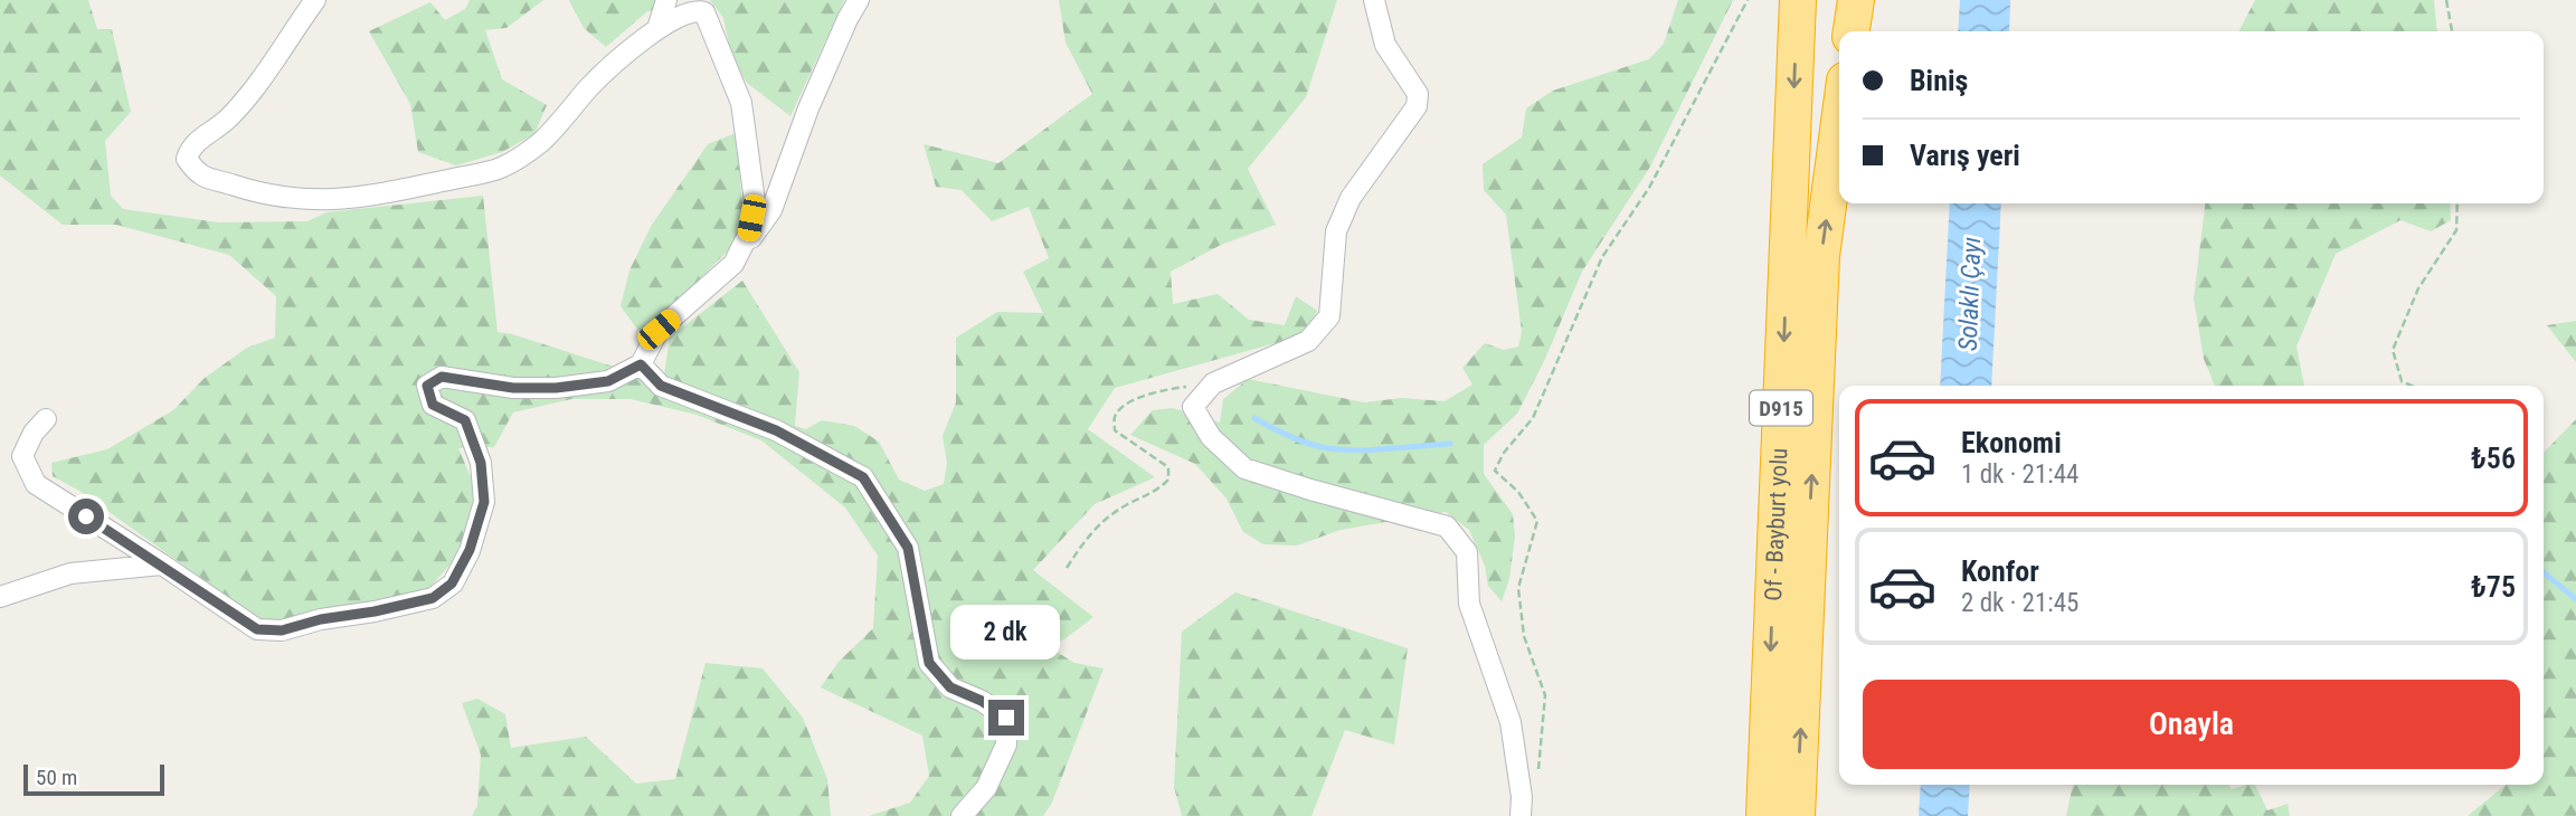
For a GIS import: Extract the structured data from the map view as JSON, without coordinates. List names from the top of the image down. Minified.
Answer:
{"streets":{"highway":["D915","Of - Bayburt yolu"]},"water":["Solaklı Çayı"],"scale_bar":"50 m","page":{"banner":["Biniş","Varış yeri"],"list":[{"name":"Ekonomi","note":"1 dk · 21:44","value":"₺56"},{"name":"Konfor","note":"2 dk · 21:45","value":"₺75"}],"bubble":"2 dk","buttons":"Onayla","scale":"50 m"}}
